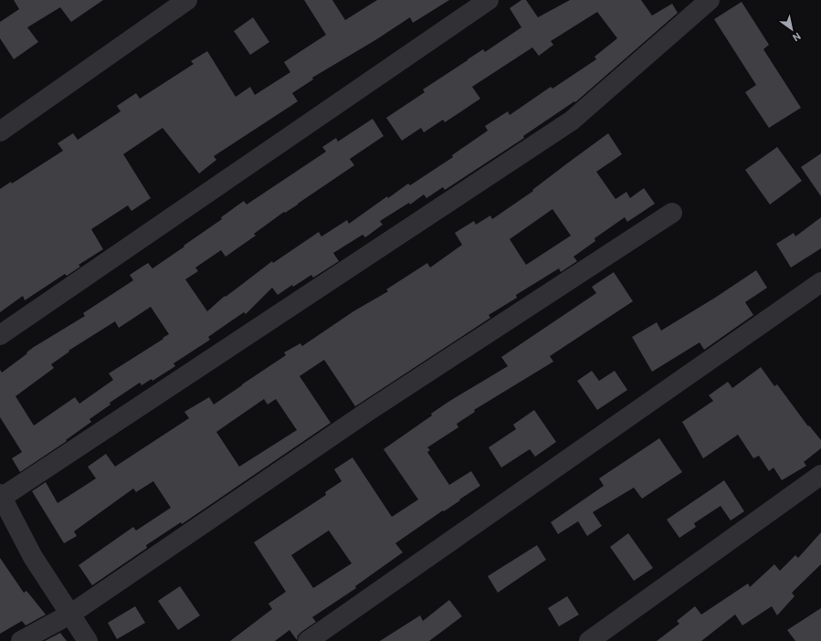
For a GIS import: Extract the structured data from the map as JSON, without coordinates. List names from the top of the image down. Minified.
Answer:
{"north":"bottom right"}
